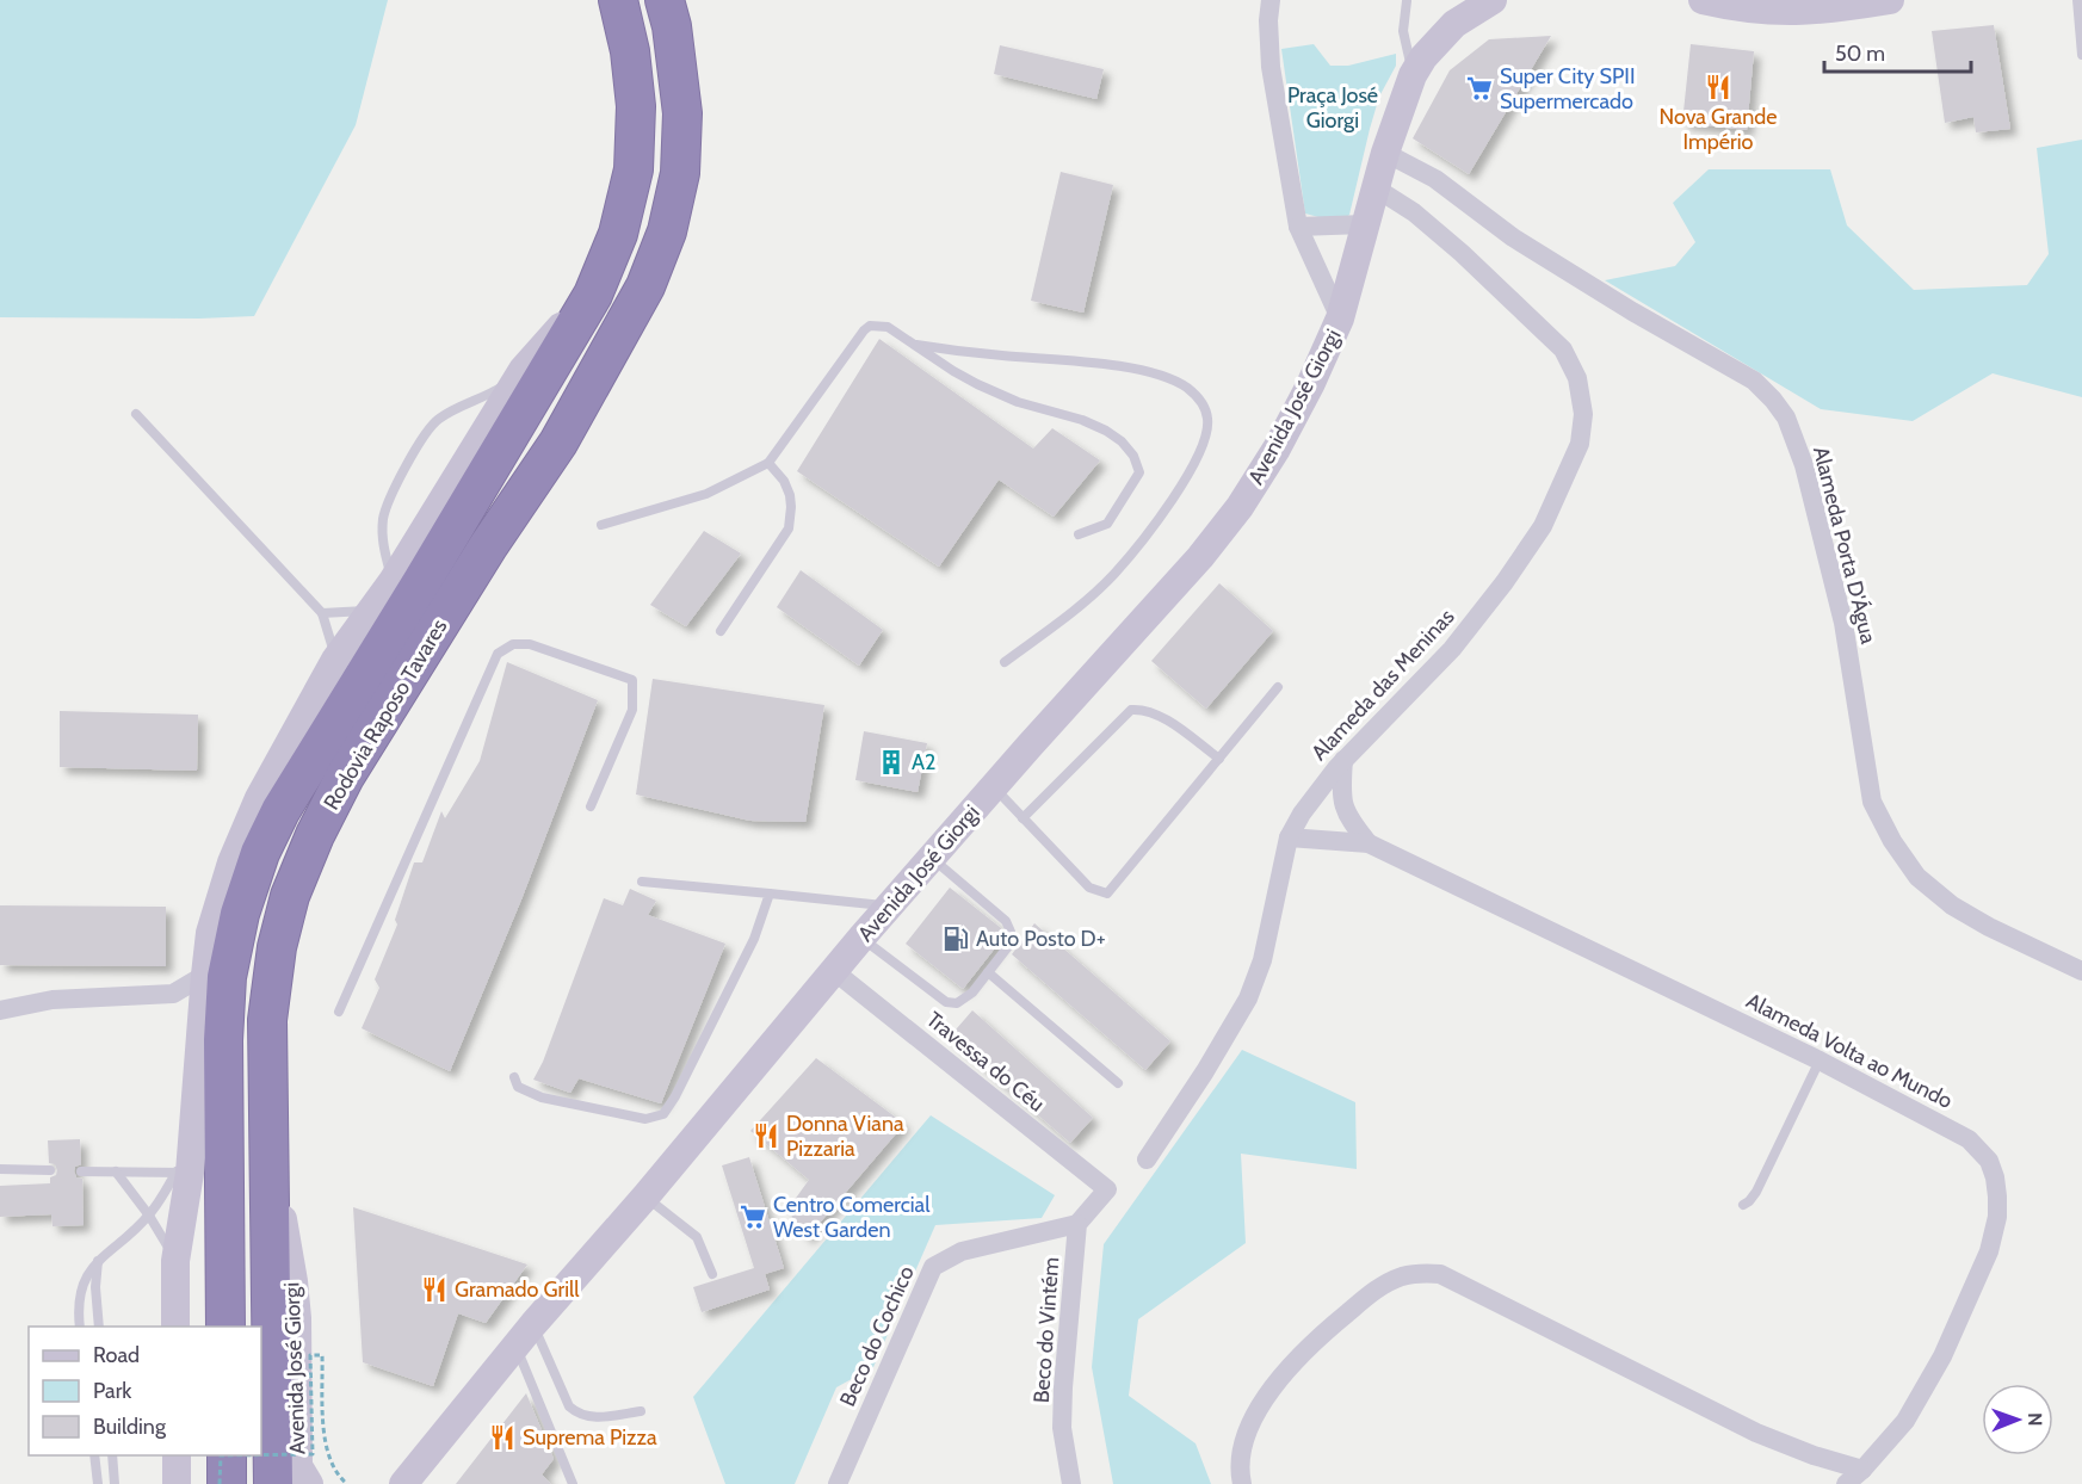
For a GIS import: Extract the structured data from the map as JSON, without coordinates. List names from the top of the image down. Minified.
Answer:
{"streets":{"highway":["Rodovia Raposo Tavares"],"street":["Avenida José Giorgi","Alameda Porta D'Água","Alameda das Meninas","Alameda Volta ao Mundo","Travessa do Céu","Beco do Vintém","Beco do Cochico"]},"crossings":[["Avenida José Giorgi","Alameda Porta D'Água"],["Avenida José Giorgi","Alameda das Meninas"],["Avenida José Giorgi","Travessa do Céu"],["Alameda das Meninas","Alameda Volta ao Mundo"],["Travessa do Céu","Beco do Vintém"],["Travessa do Céu","Beco do Cochico"],["Beco do Vintém","Beco do Cochico"]],"parks":["Praça José Giorgi"],"places":{"restaurant":["Nova Grande Império","Donna Viana Pizzaria","Gramado Grill","Suprema Pizza"],"supermarket":["Super City SPII Supermercado","Centro Comercial West Garden"],"building":["A2"],"fuel station":["Auto Posto D+"]},"legend":["Road","Park","Building"],"scale_bar":"50 m","north":"right"}
